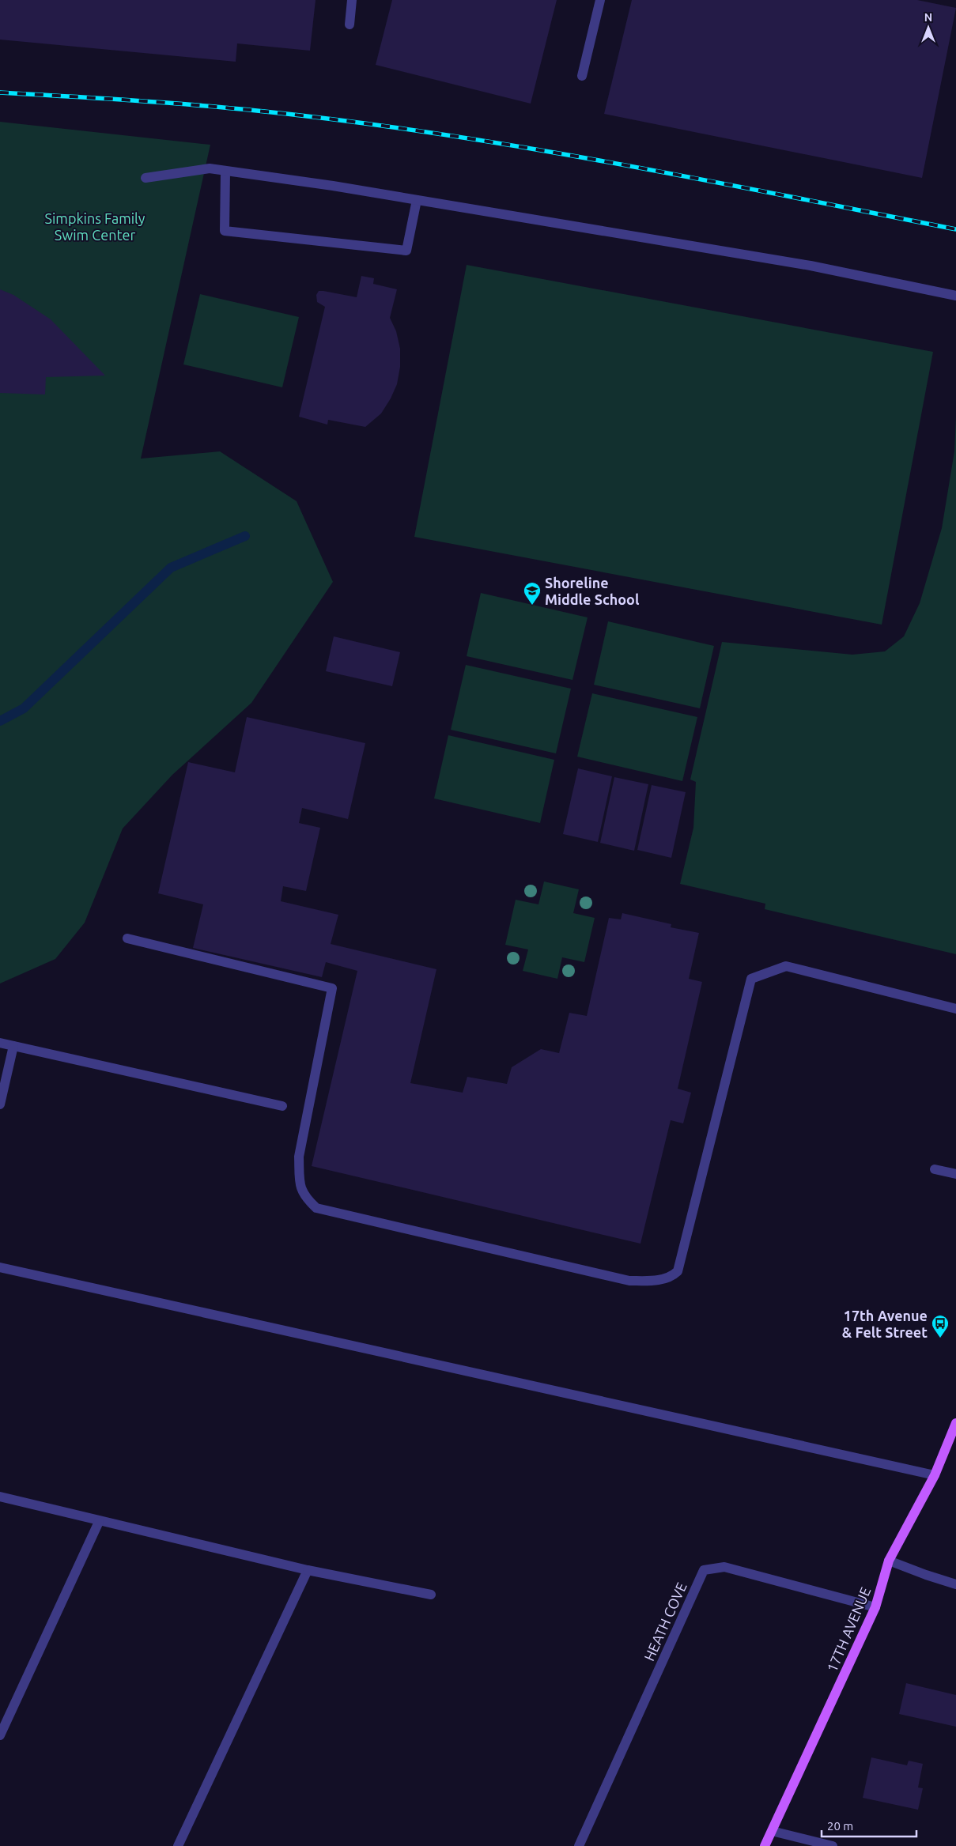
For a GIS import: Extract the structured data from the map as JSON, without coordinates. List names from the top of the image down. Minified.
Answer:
{"streets":{"main road":["17TH AVENUE"],"street":["HEATH COVE"]},"crossings":[["HEATH COVE","17TH AVENUE"]],"parks":["Simpkins Family Swim Center"],"places":{"school or university":["Shoreline Middle School"],"bus stop":["17th Avenue & Felt Street"]},"scale_bar":"20 m","north":"top"}
